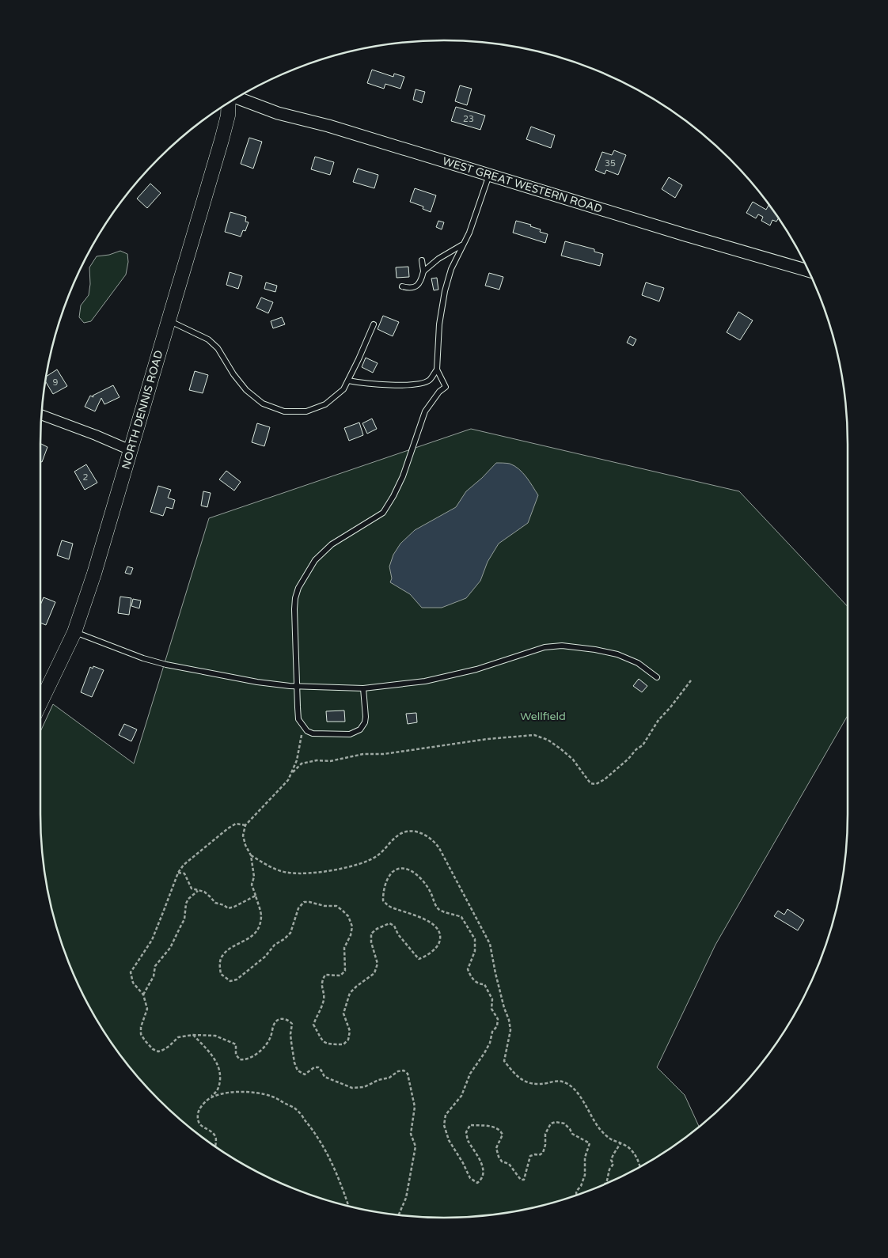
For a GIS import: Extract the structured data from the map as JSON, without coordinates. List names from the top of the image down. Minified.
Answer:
{"streets":{"main road":["NORTH DENNIS ROAD"],"street":["WEST GREAT WESTERN ROAD"]},"parks":["Wellfield"],"house_numbers":["23","35","9","2"]}
